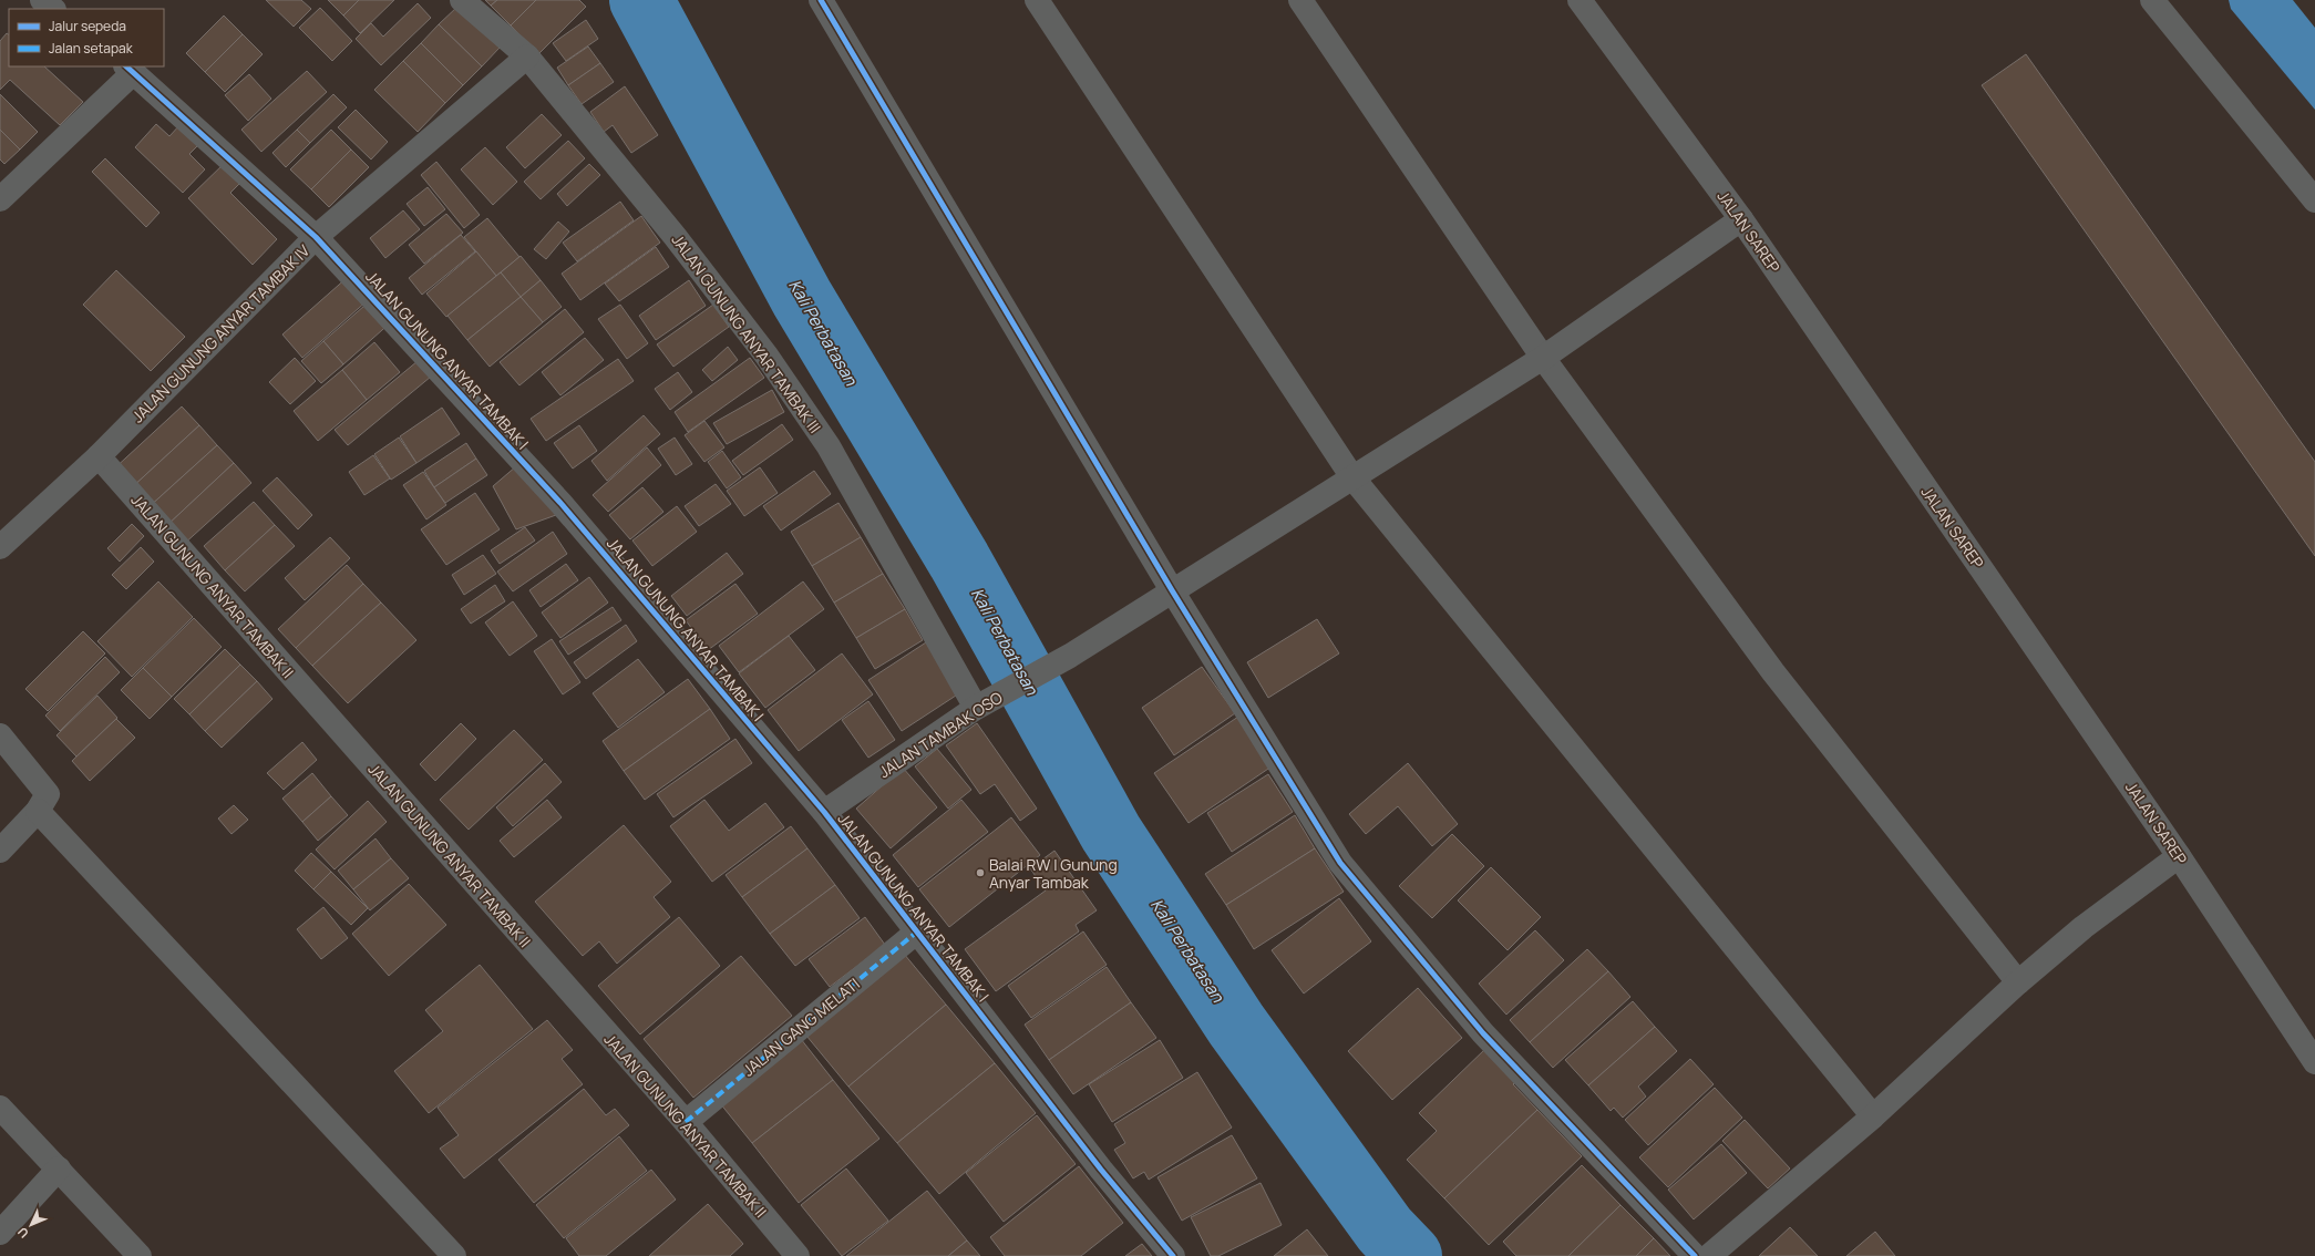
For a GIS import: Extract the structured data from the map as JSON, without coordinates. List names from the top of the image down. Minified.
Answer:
{"streets":{"street":["JALAN SAREP","JALAN GUNUNG ANYAR TAMBAK IV","JALAN GUNUNG ANYAR TAMBAK III","JALAN GUNUNG ANYAR TAMBAK I","JALAN GUNUNG ANYAR TAMBAK II","JALAN TAMBAK OSO","JALAN GANG MELATI"]},"crossings":[["JALAN SAREP","JALAN TAMBAK OSO"],["JALAN GUNUNG ANYAR TAMBAK IV","JALAN GUNUNG ANYAR TAMBAK III"],["JALAN GUNUNG ANYAR TAMBAK IV","JALAN GUNUNG ANYAR TAMBAK I"],["JALAN GUNUNG ANYAR TAMBAK IV","JALAN GUNUNG ANYAR TAMBAK II"],["JALAN GUNUNG ANYAR TAMBAK III","JALAN TAMBAK OSO"],["JALAN GUNUNG ANYAR TAMBAK I","JALAN TAMBAK OSO"],["JALAN GUNUNG ANYAR TAMBAK I","JALAN GANG MELATI"],["JALAN GUNUNG ANYAR TAMBAK II","JALAN GANG MELATI"]],"water":["Kali Perbatasan"],"places":["Balai RW I Gunung Anyar Tambak"],"legend":["Jalur sepeda","Jalan setapak"],"north":"bottom left"}
